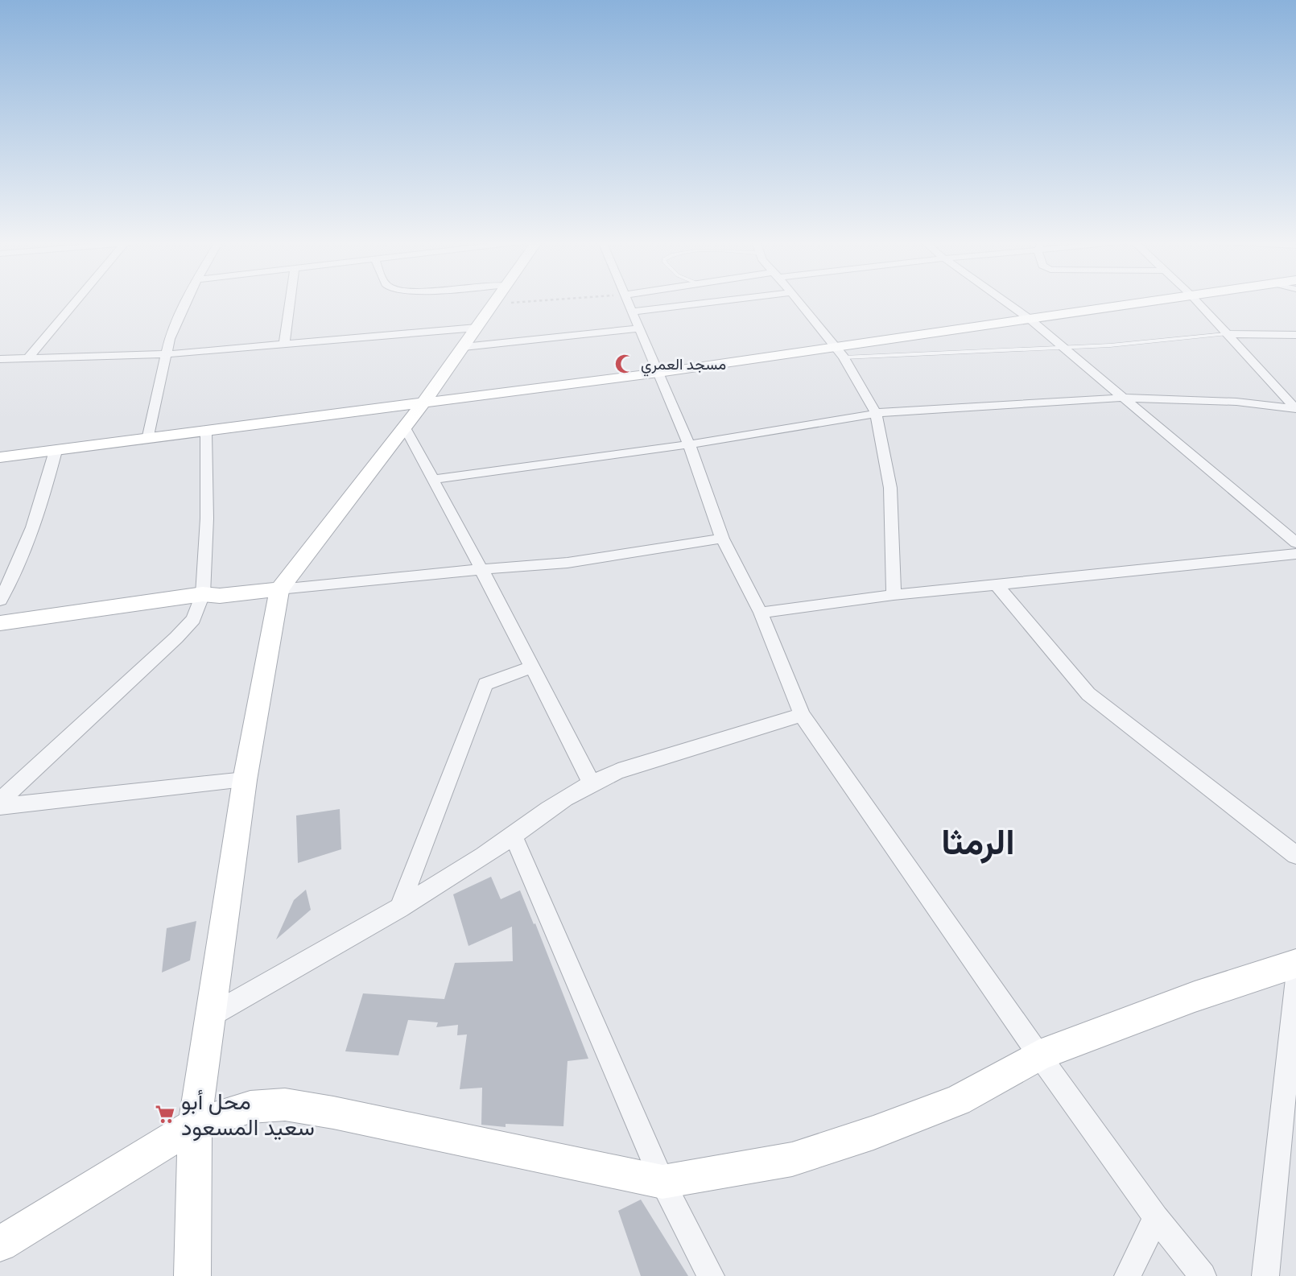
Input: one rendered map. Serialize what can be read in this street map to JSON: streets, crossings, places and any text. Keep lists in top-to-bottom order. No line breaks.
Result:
{"districts":["الرمثا"],"places":{"mosque":["مسجد العمري"],"supermarket":["محل أبو سعيد المسعود"]}}
